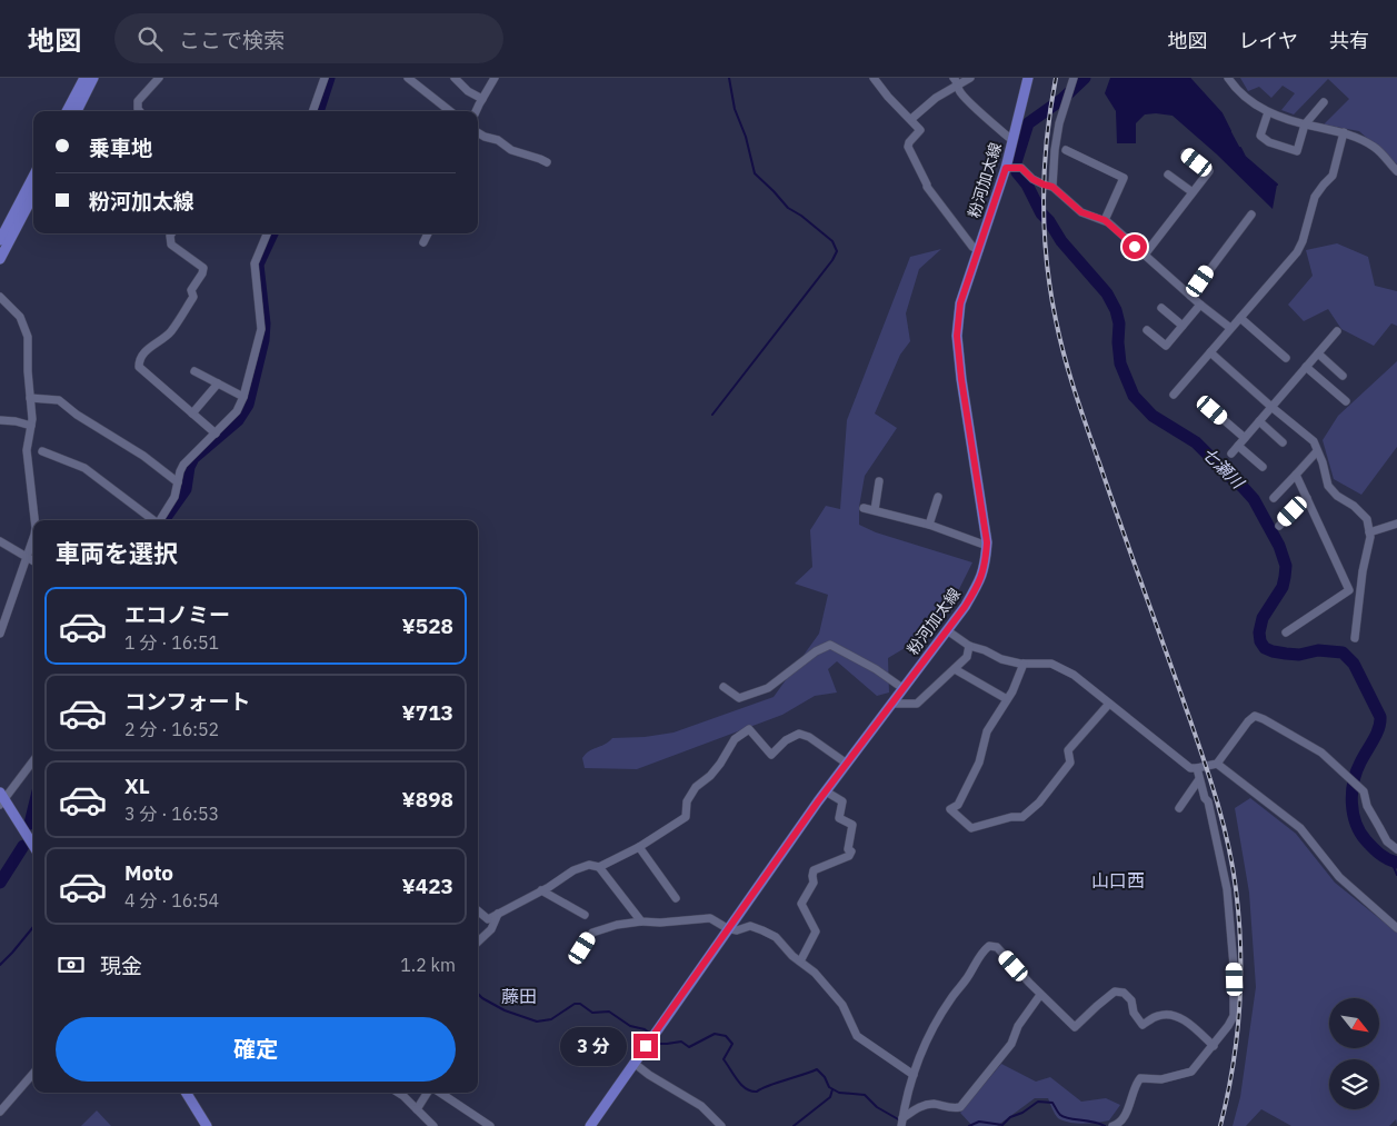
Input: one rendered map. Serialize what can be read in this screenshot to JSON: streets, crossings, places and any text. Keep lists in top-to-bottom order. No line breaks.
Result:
{"streets":{"main road":["粉河加太線"]},"districts":["山口西","藤田"],"water":["七瀬川"],"north":"bottom right","page":{"header":"地図","search":"ここで検索","nav":["地図","レイヤ","共有"],"banner":["乗車地","粉河加太線"],"heading":"車両を選択","list":[{"name":"エコノミー","note":"1 分 · 16:51","value":"¥528"},{"name":"コンフォート","note":"2 分 · 16:52","value":"¥713"},{"name":"XL","note":"3 分 · 16:53","value":"¥898"},{"name":"Moto","note":"4 分 · 16:54","value":"¥423"}],"pay":["現金","1.2 km"],"buttons":"確定","bubble":"3 分"}}
